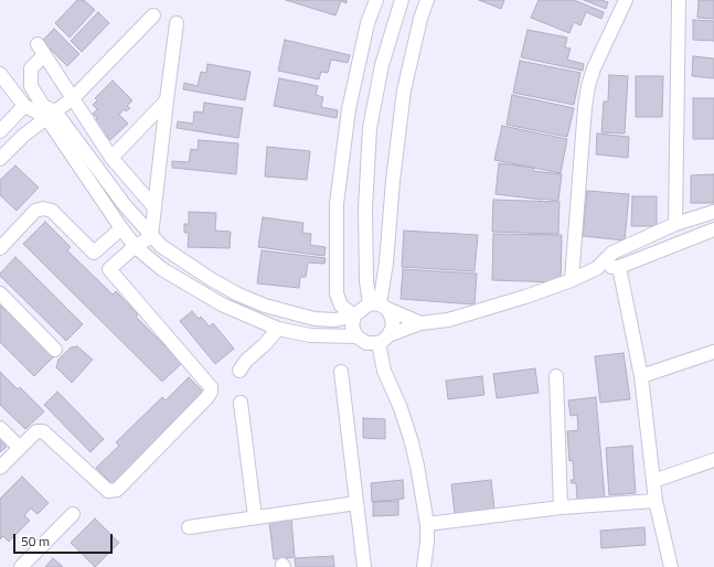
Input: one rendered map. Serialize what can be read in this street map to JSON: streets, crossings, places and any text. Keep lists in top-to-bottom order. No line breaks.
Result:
{"scale_bar":"50 m"}
